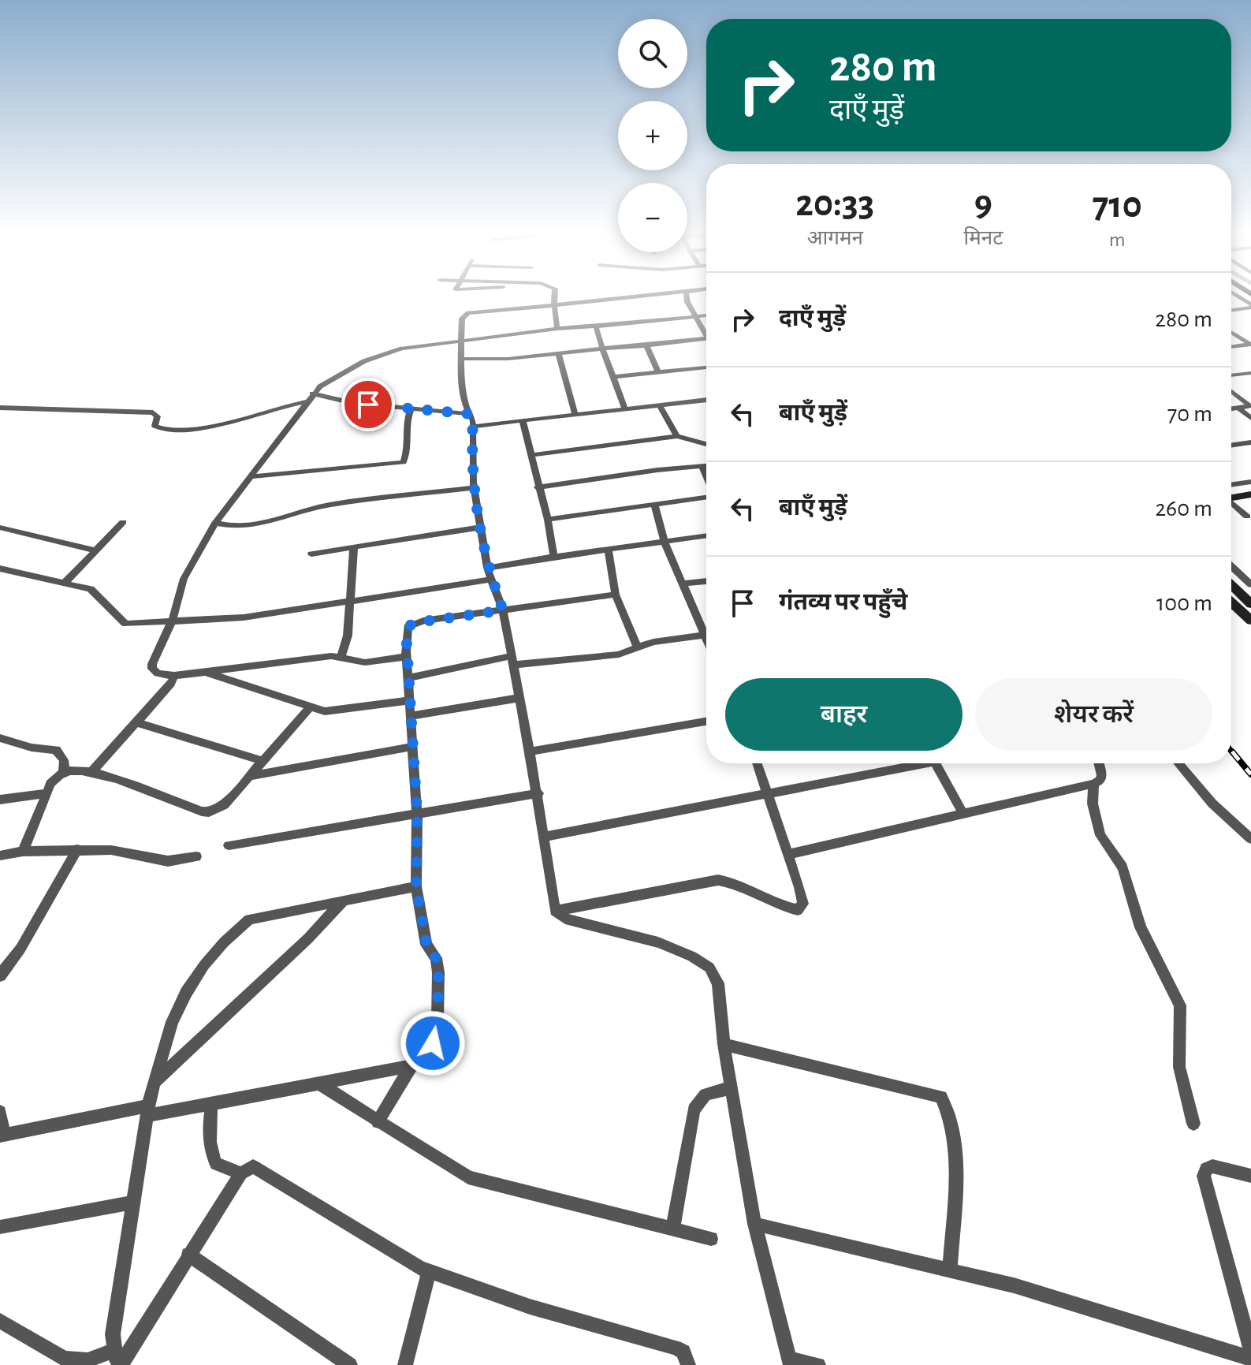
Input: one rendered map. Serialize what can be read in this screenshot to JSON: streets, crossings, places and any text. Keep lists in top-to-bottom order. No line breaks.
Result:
{"page":{"map_buttons":["+","−"],"turn":["280 m","दाएँ मुड़ें"],"eta":["20:33","आगमन","9","मिनट","710","m"],"list":[{"name":"दाएँ मुड़ें","value":"280 m"},{"name":"बाएँ मुड़ें","value":"70 m"},{"name":"बाएँ मुड़ें","value":"260 m"},{"name":"गंतव्य पर पहुँचे","value":"100 m"}],"buttons":["बाहर","शेयर करें"]}}
